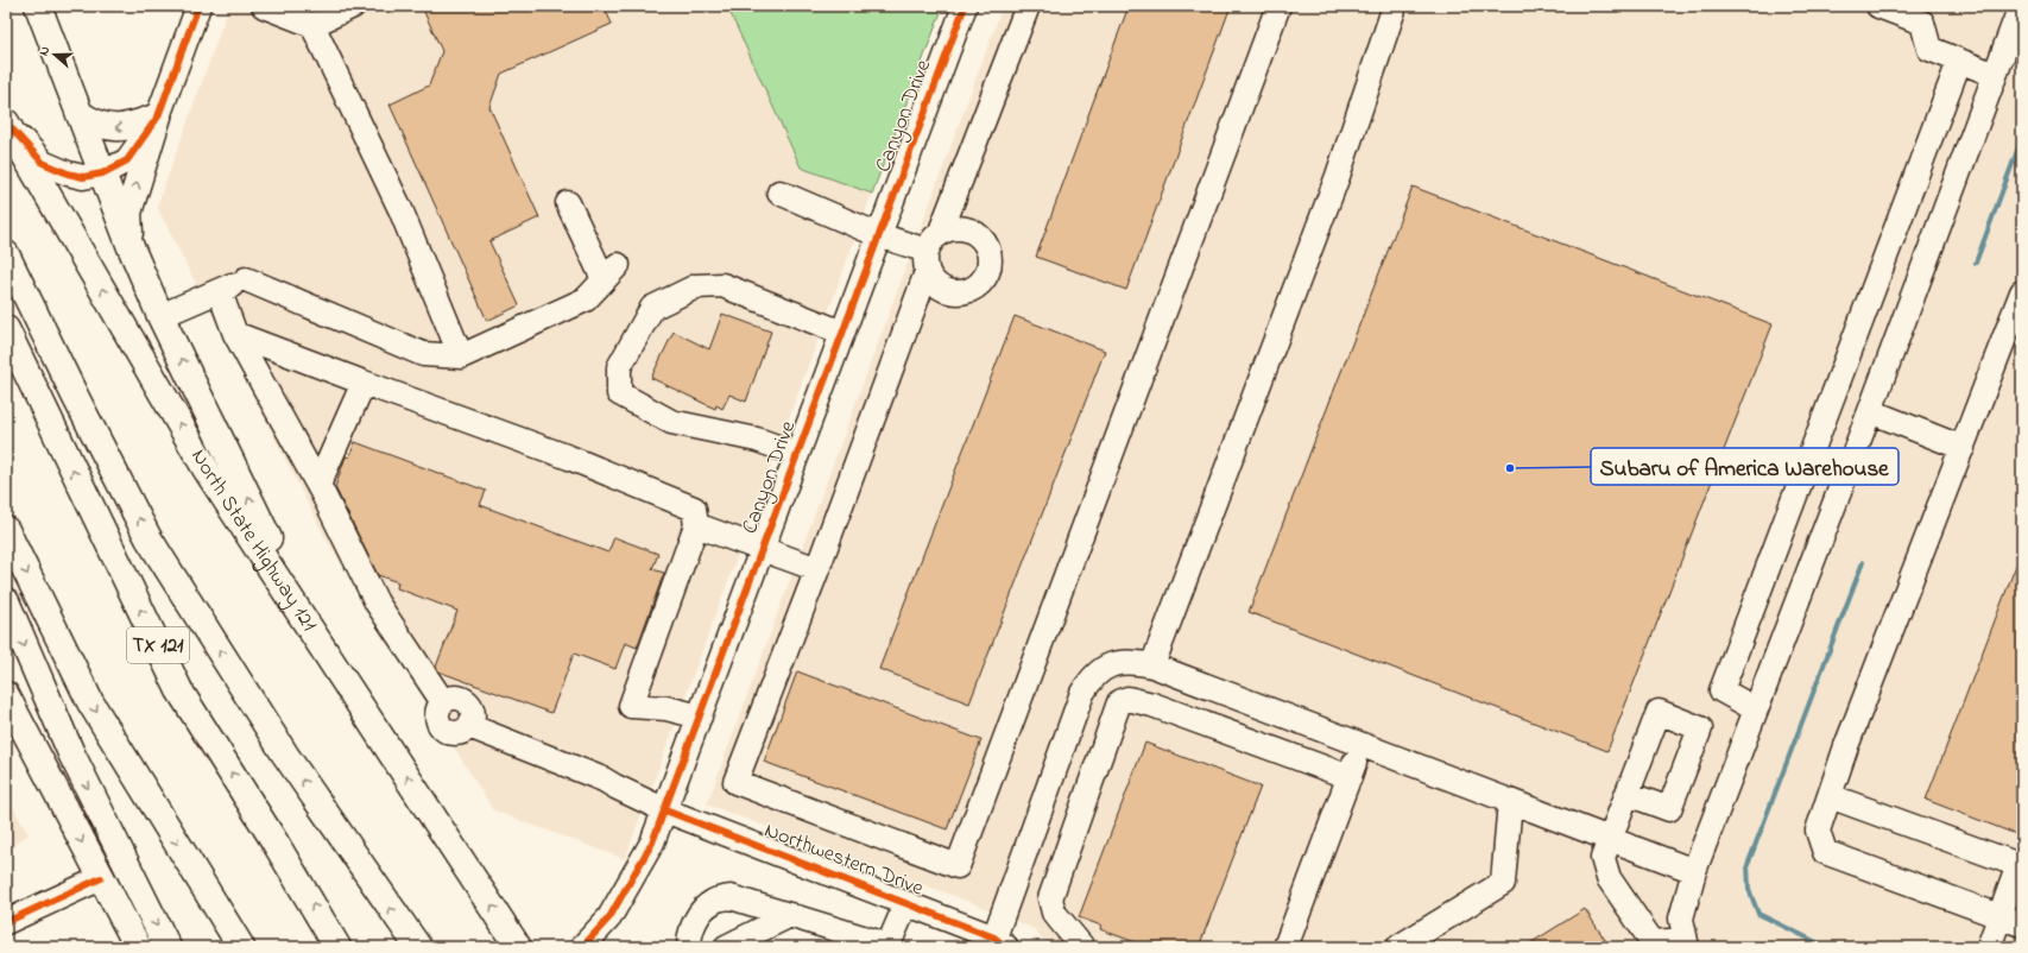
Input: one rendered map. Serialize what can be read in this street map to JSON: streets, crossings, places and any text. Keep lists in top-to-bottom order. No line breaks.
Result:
{"streets":{"main road":["North State Highway 121","TX 121"],"street":["Canyon Drive","Northwestern Drive"]},"crossings":[["Canyon Drive","Northwestern Drive"]],"places":["Subaru of America Warehouse"],"north":"left"}
